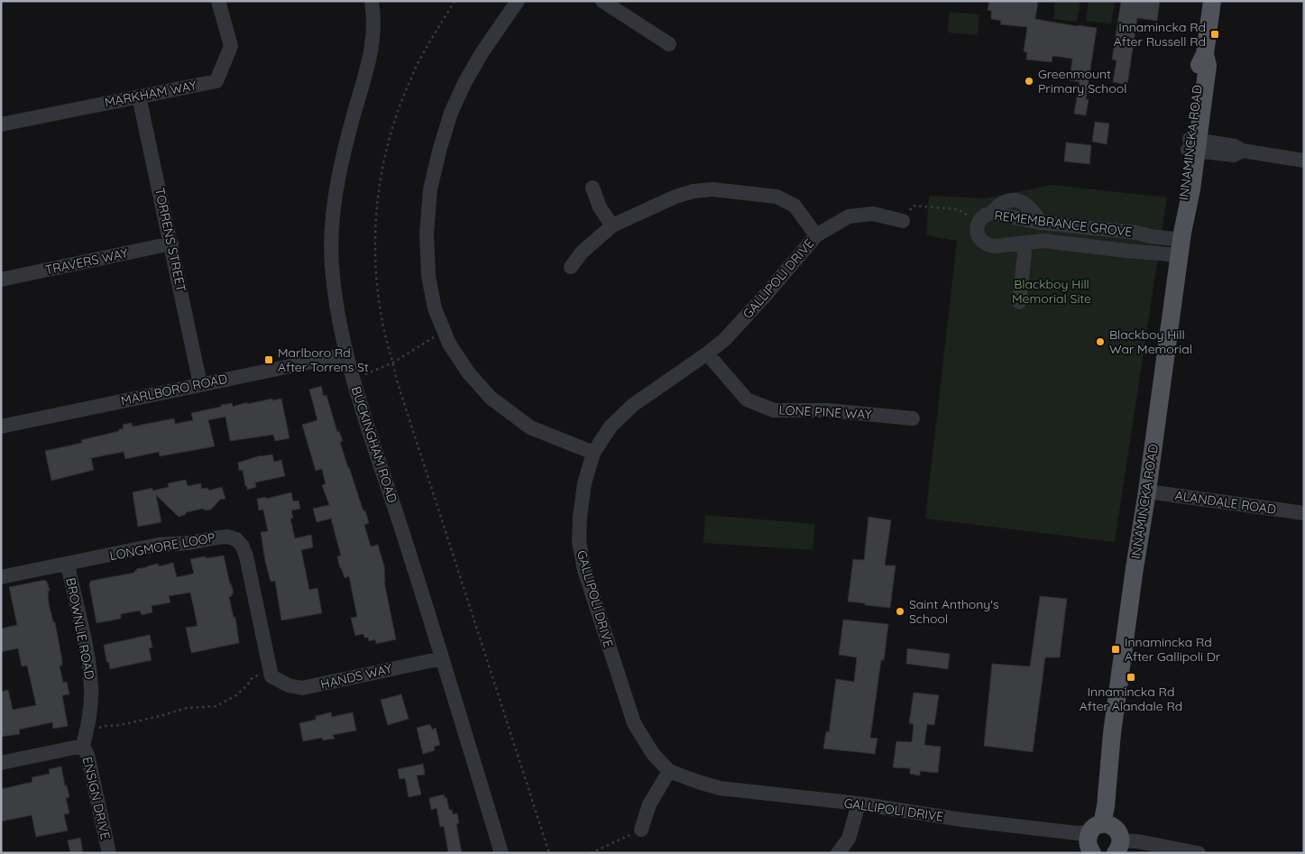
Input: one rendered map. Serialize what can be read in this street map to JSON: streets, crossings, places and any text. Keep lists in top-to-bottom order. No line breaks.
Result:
{"streets":{"main road":["INNAMINCKA ROAD"],"street":["MARKHAM WAY","REMEMBRANCE GROVE","TORRENS STREET","TRAVERS WAY","GALLIPOLI DRIVE","MARLBORO ROAD","LONE PINE WAY","BUCKINGHAM ROAD","ALANDALE ROAD","LONGMORE LOOP","BROWNLIE ROAD","HANDS WAY","ENSIGN DRIVE"]},"crossings":[["MARKHAM WAY","TORRENS STREET"],["INNAMINCKA ROAD","REMEMBRANCE GROVE"],["INNAMINCKA ROAD","GALLIPOLI DRIVE"],["INNAMINCKA ROAD","ALANDALE ROAD"],["TORRENS STREET","TRAVERS WAY"],["TORRENS STREET","MARLBORO ROAD"],["GALLIPOLI DRIVE","LONE PINE WAY"],["MARLBORO ROAD","BUCKINGHAM ROAD"],["BUCKINGHAM ROAD","HANDS WAY"],["LONGMORE LOOP","BROWNLIE ROAD"],["LONGMORE LOOP","HANDS WAY"],["BROWNLIE ROAD","ENSIGN DRIVE"]],"parks":["Blackboy Hill Memorial Site"],"places":{"transit":["Innamincka Rd After Russell Rd","Marlboro Rd After Torrens St","Innamincka Rd After Gallipoli Dr","Innamincka Rd After Alandale Rd"],"other":["Greenmount Primary School","Blackboy Hill War Memorial","Saint Anthony's School"]}}
